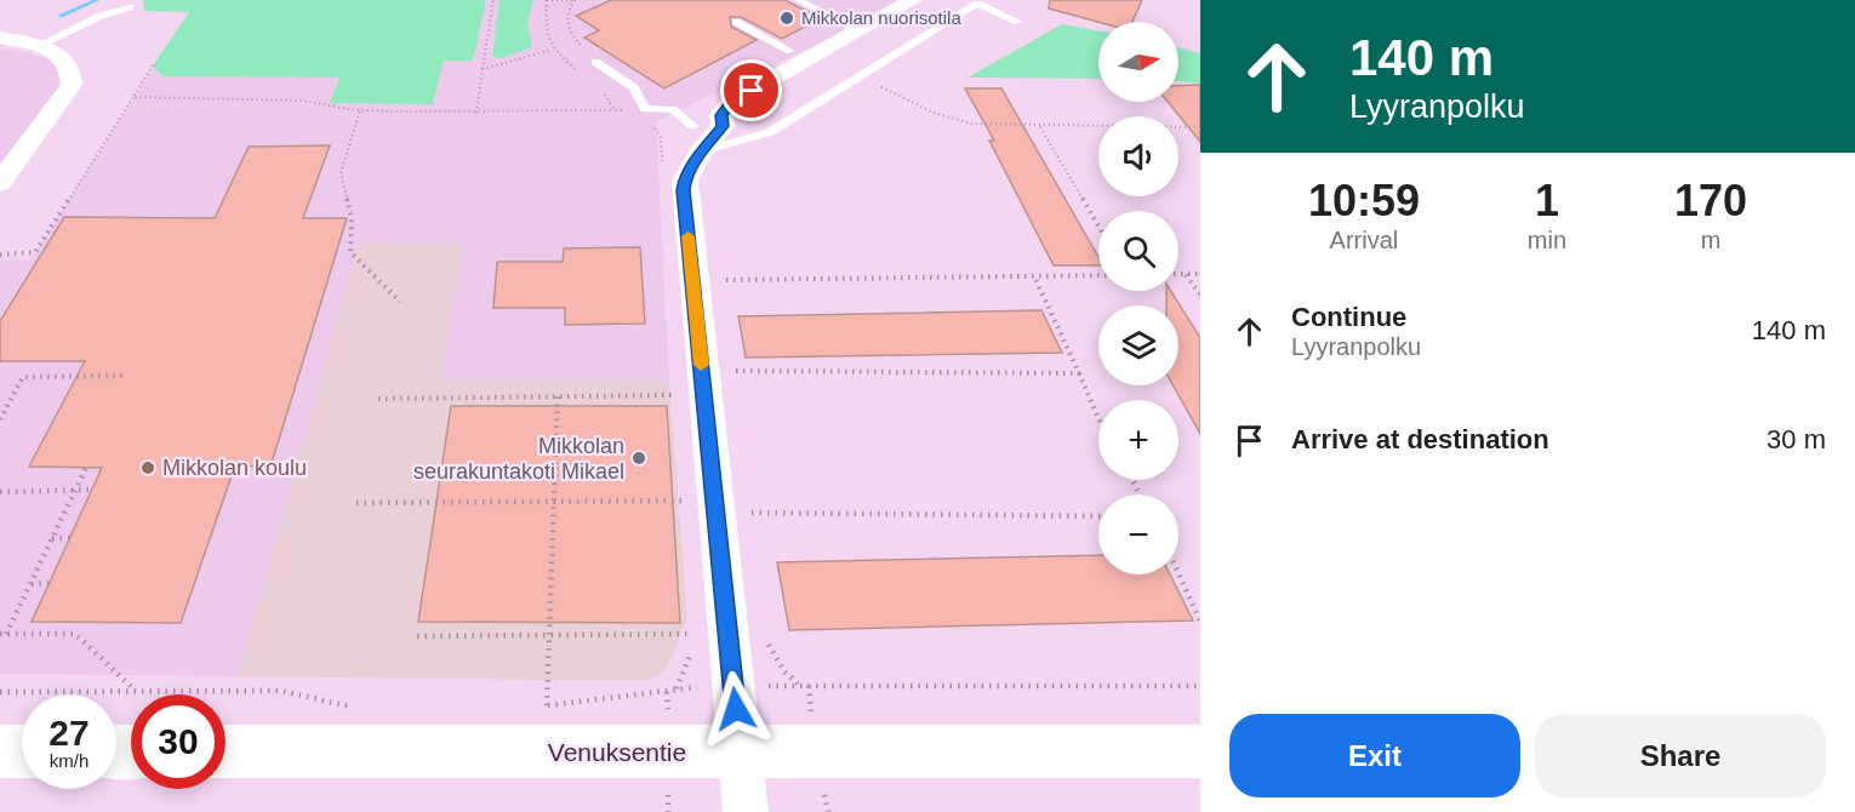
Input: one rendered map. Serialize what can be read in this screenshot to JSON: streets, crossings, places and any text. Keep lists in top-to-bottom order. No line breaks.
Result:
{"streets":{"street":["Venuksentie"]},"places":["Mikkolan nuorisotila","Mikkolan seurakuntakoti Mikael","Mikkolan koulu"],"north":"right","page":{"turn":["140 m","Lyyranpolku"],"map_buttons":["+","−"],"eta":["10:59","Arrival","1","min","170","m"],"list":[{"name":"Continue","note":"Lyyranpolku","value":"140 m"},{"name":"Arrive at destination","value":"30 m"}],"speed":"27 km/h","limit":"30","buttons":["Exit","Share"]}}
